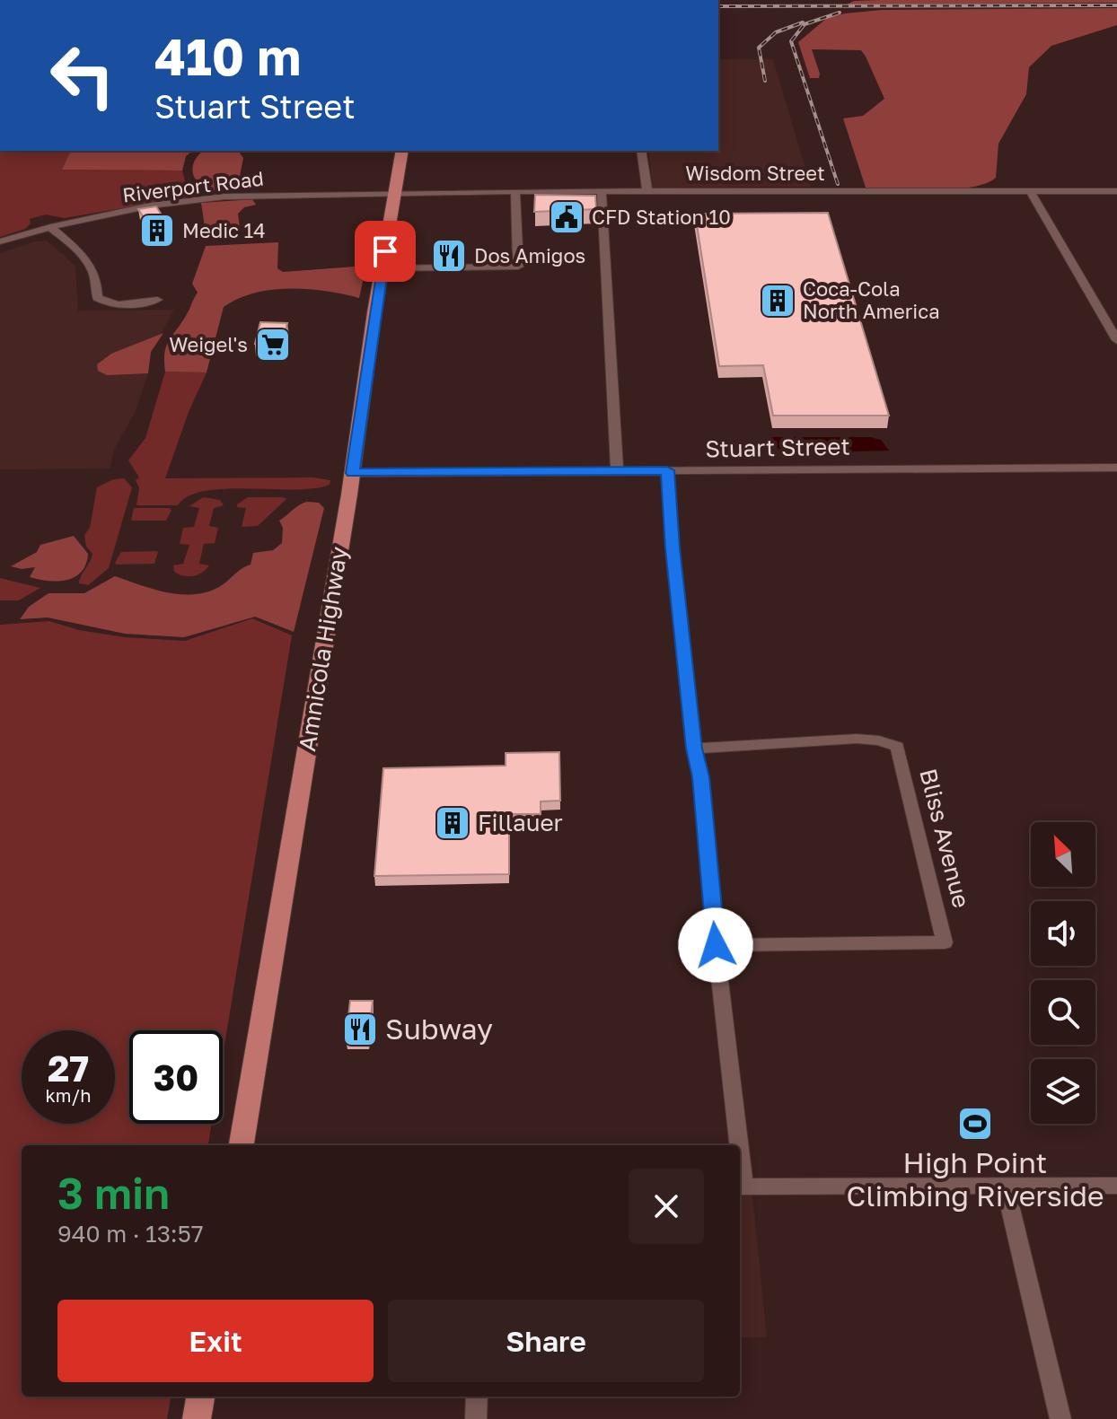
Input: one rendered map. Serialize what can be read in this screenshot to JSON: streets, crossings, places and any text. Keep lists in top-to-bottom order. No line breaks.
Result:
{"streets":{"main road":["Amnicola Highway"],"street":["Wisdom Street","Riverport Road","Stuart Street","Bliss Avenue"]},"crossings":[["Wisdom Street","Riverport Road"],["Wisdom Street","Amnicola Highway"],["Riverport Road","Amnicola Highway"],["Stuart Street","Amnicola Highway"]],"places":{"public building":["CFD Station 10"],"building":["Medic 14","Coca-Cola North America","Fillauer"],"restaurant":["Dos Amigos","Subway"],"supermarket":["Weigel's"],"sports":["High Point Climbing Riverside"]},"north":"top left","page":{"turn":["410 m","Stuart Street"],"speed":"27 km/h","limit":"30","heading":["3 min","940 m · 13:57"],"buttons":["Exit","Share"]}}
